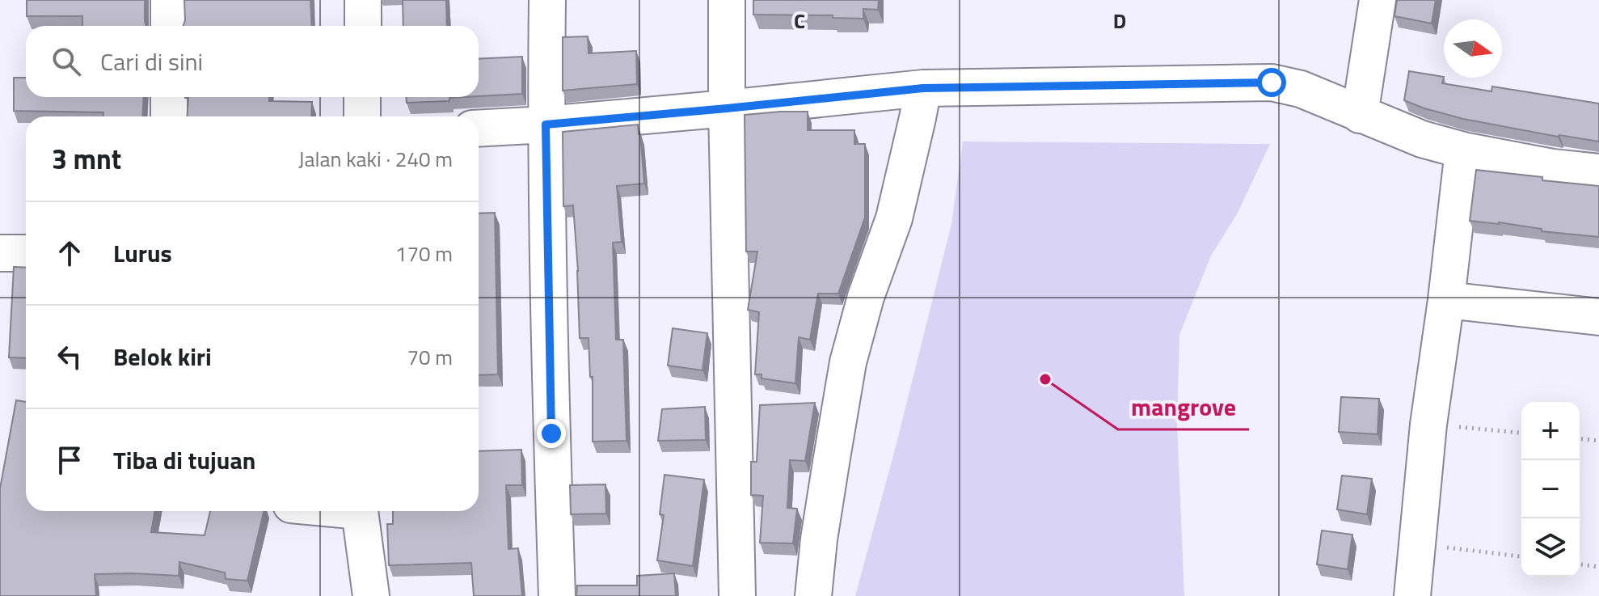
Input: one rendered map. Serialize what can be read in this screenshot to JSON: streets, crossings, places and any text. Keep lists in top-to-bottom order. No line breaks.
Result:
{"places":["mangrove"],"north":"right","page":{"search":"Cari di sini","heading":["3 mnt","Jalan kaki · 240 m"],"list":[["Lurus","170 m"],["Belok kiri","70 m"],"Tiba di tujuan"],"map_buttons":["+","−"]},"grid":{"columns":["C","D"]}}
